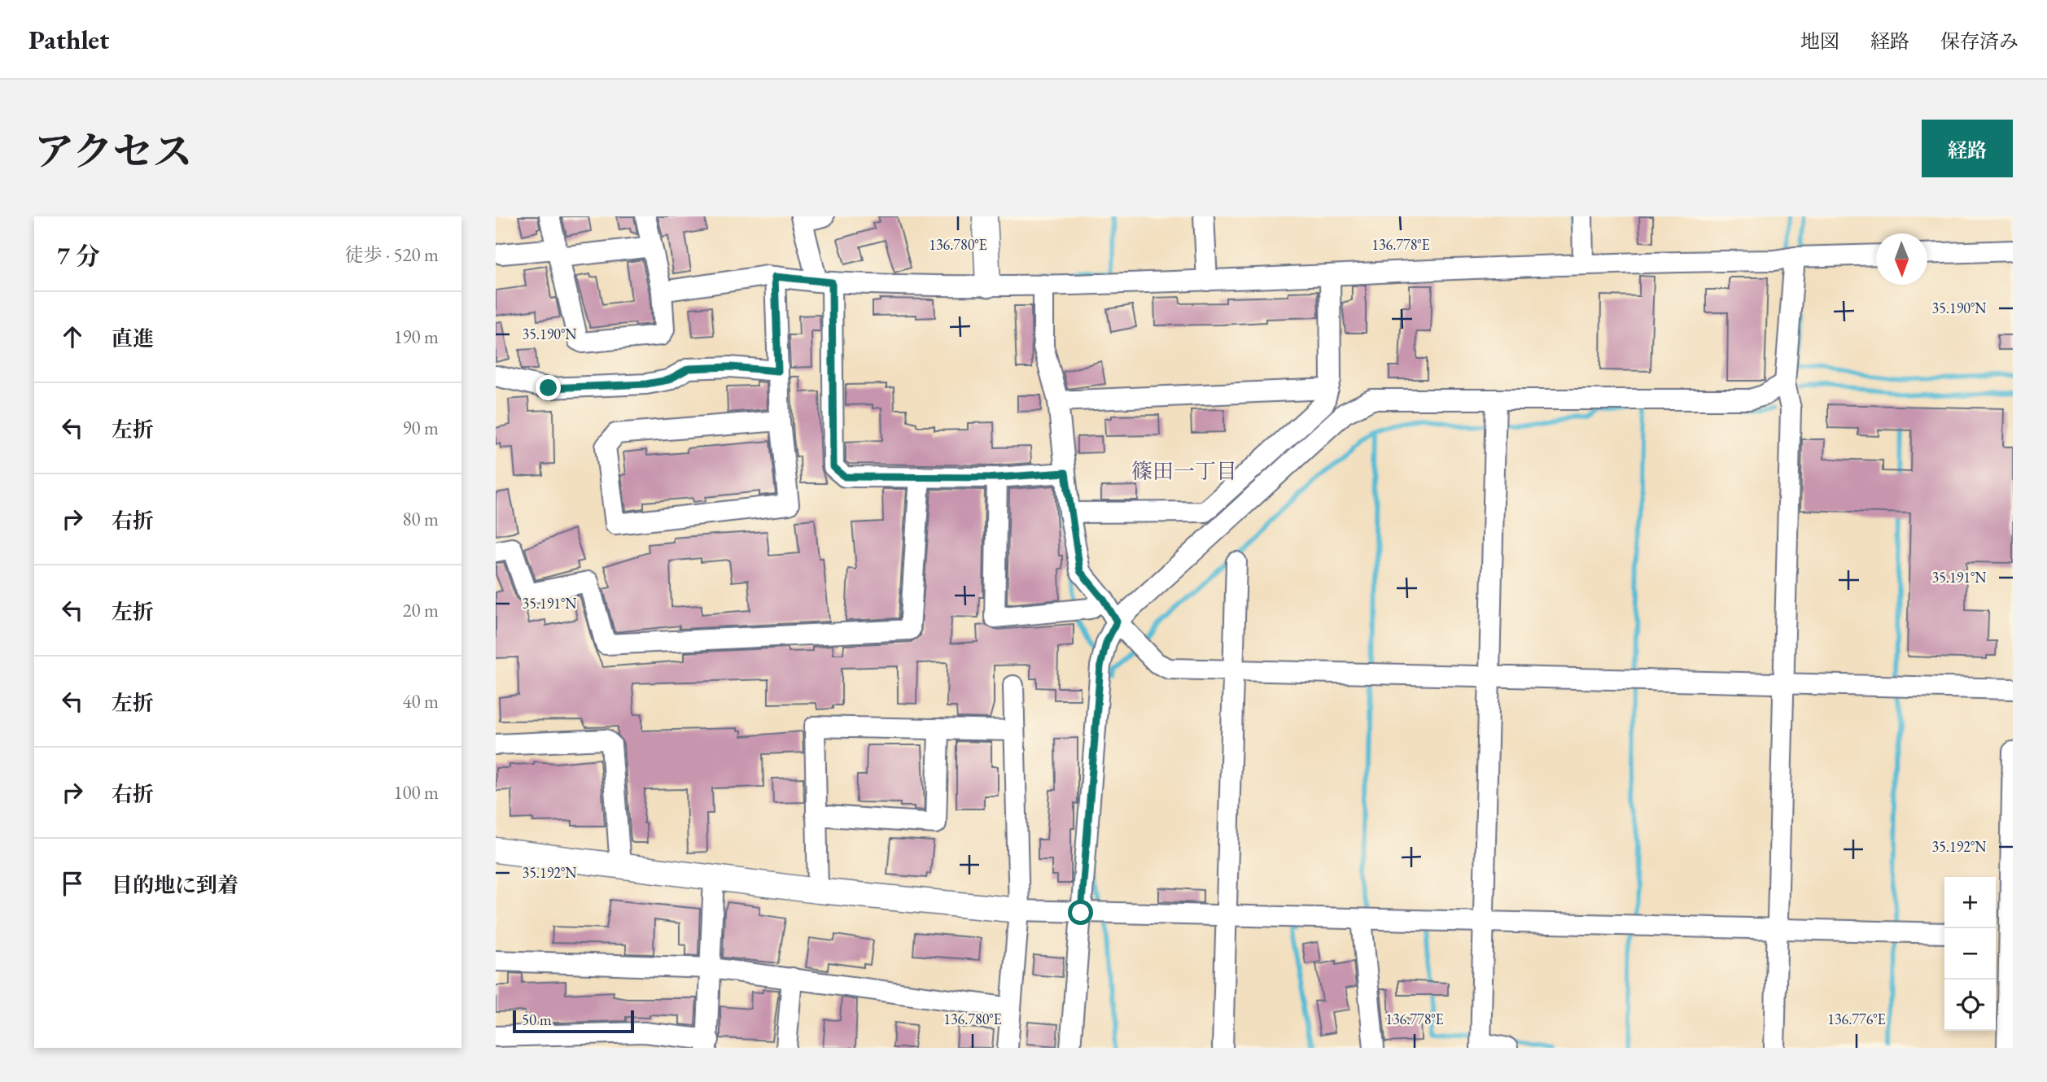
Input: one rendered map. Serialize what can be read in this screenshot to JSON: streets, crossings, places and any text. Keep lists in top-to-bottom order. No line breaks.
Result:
{"districts":["篠田一丁目"],"scale_bar":"50 m","north":"bottom","page":{"header":"Pathlet","nav":["地図","経路","保存済み"],"title":"アクセス","buttons":"経路","heading":["7 分","徒歩 · 520 m"],"list":[["直進","190 m"],["左折","90 m"],["右折","80 m"],["左折","20 m"],["左折","40 m"],["右折","100 m"],"目的地に到着"],"map_buttons":["+","−"],"scale":"50 m"},"coordinates":["136.780°E","136.778°E","35.190°N","35.191°N","35.192°N","136.776°E"]}
